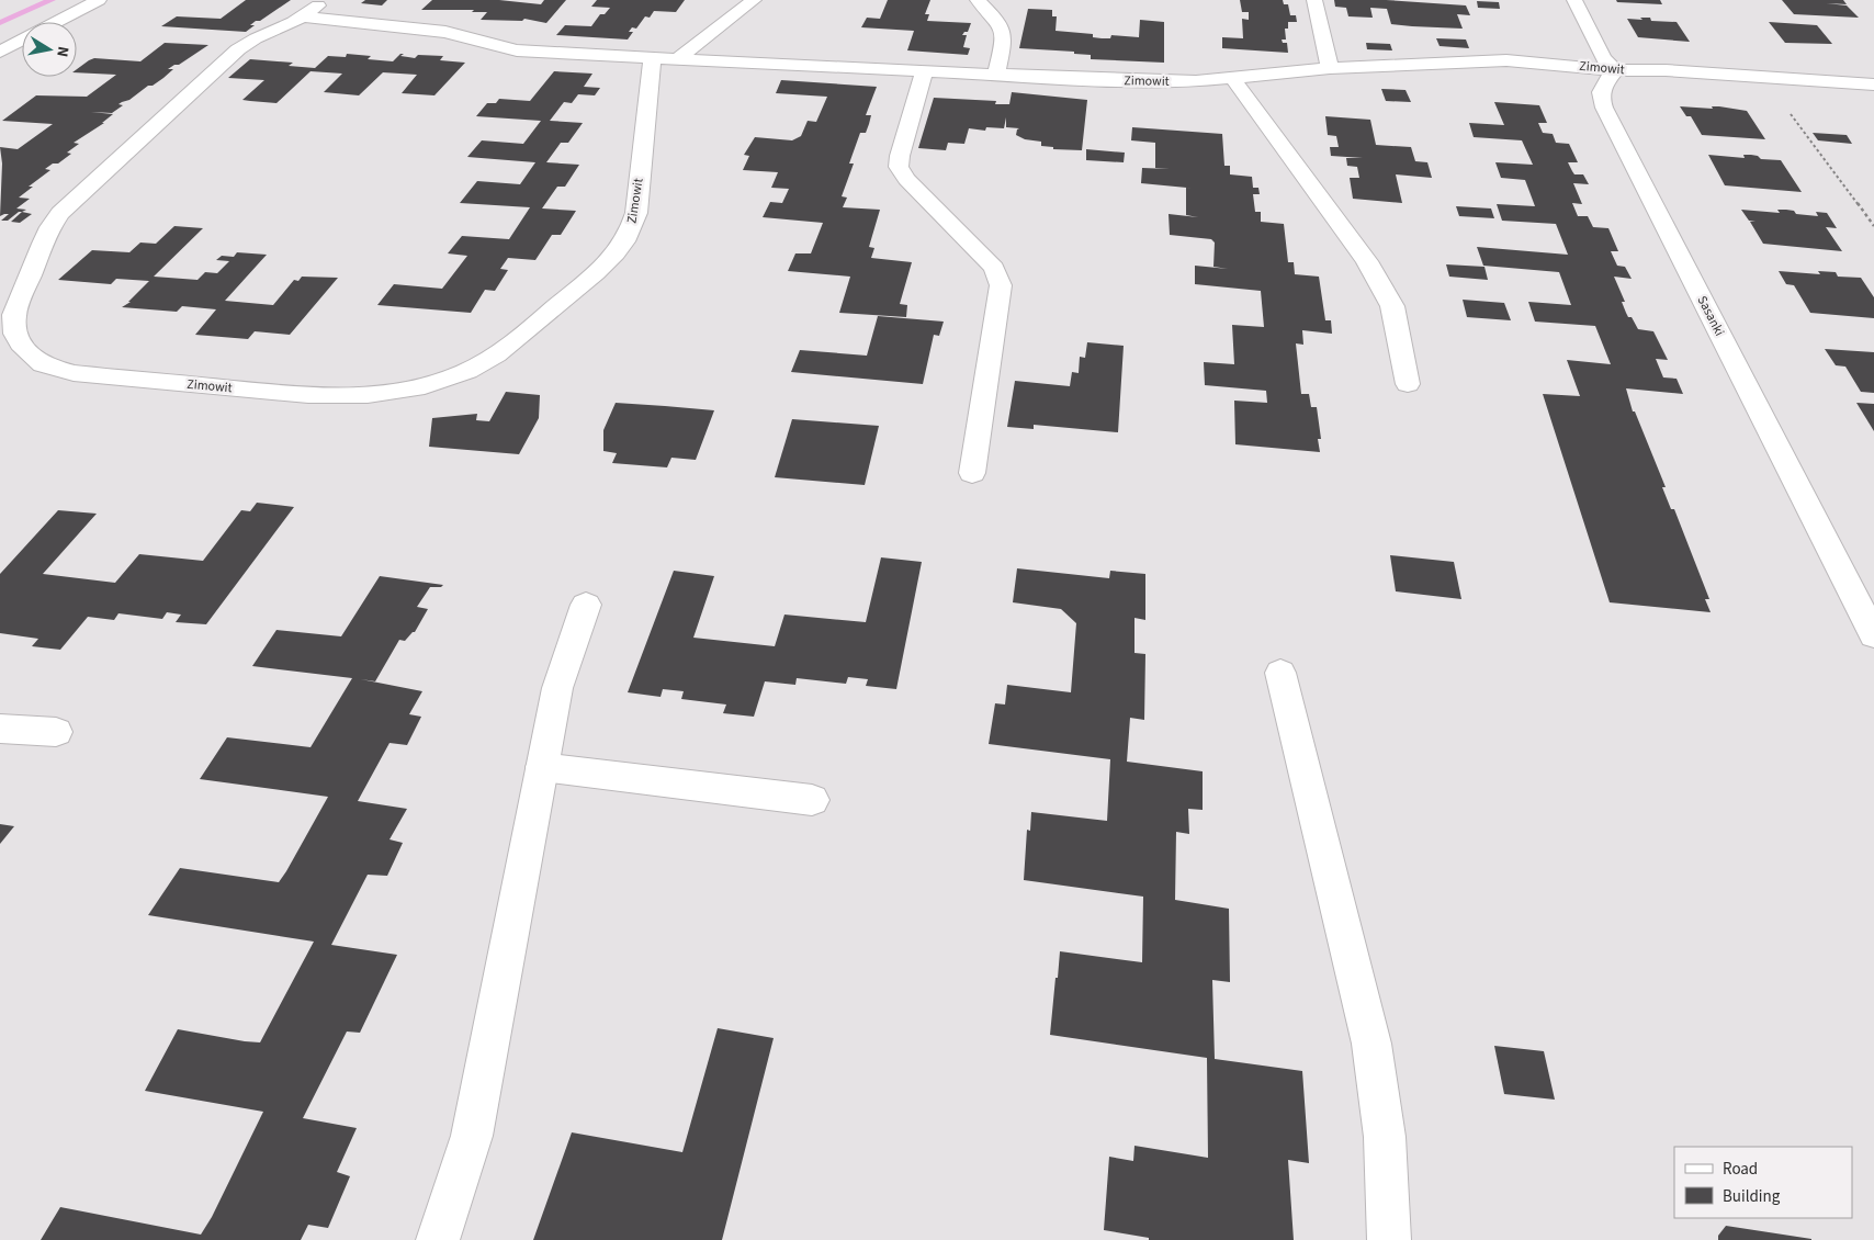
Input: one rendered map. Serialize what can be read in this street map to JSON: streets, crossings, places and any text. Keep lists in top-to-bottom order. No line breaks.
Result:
{"streets":{"street":["Zimowit","Sasanki"]},"crossings":[["Zimowit","Sasanki"]],"legend":["Road","Building"],"north":"right"}
